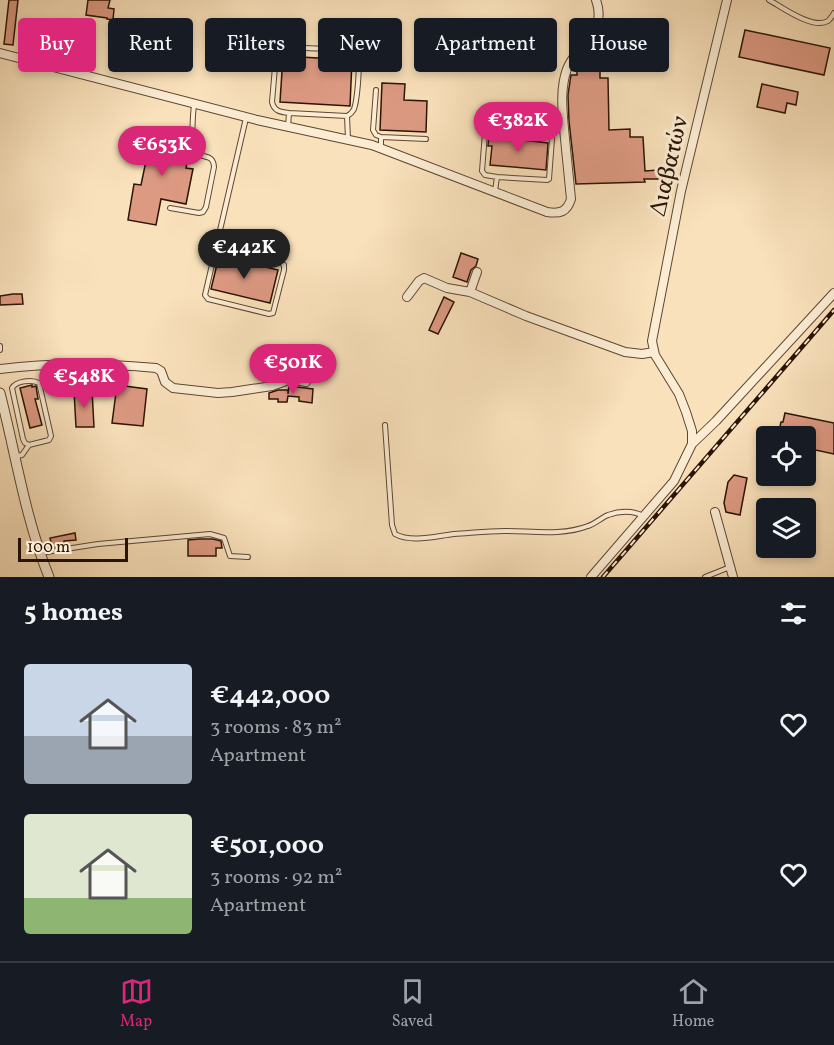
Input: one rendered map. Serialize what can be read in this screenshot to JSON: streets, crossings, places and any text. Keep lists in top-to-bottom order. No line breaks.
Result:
{"streets":{"street":["Διαβατών"]},"scale_bar":"100 m","page":{"chip":["Buy","Rent","Filters","New","Apartment","House"],"price":["€382K","€653K","€442K","€501K","€548K"],"scale":"100 m","heading":"5 homes","list":[{"name":"€442,000","note":"3 rooms · 83 m² · Apartment"},{"name":"€501,000","note":"3 rooms · 92 m² · Apartment"}],"tabs":["Map","Saved","Home"]}}
